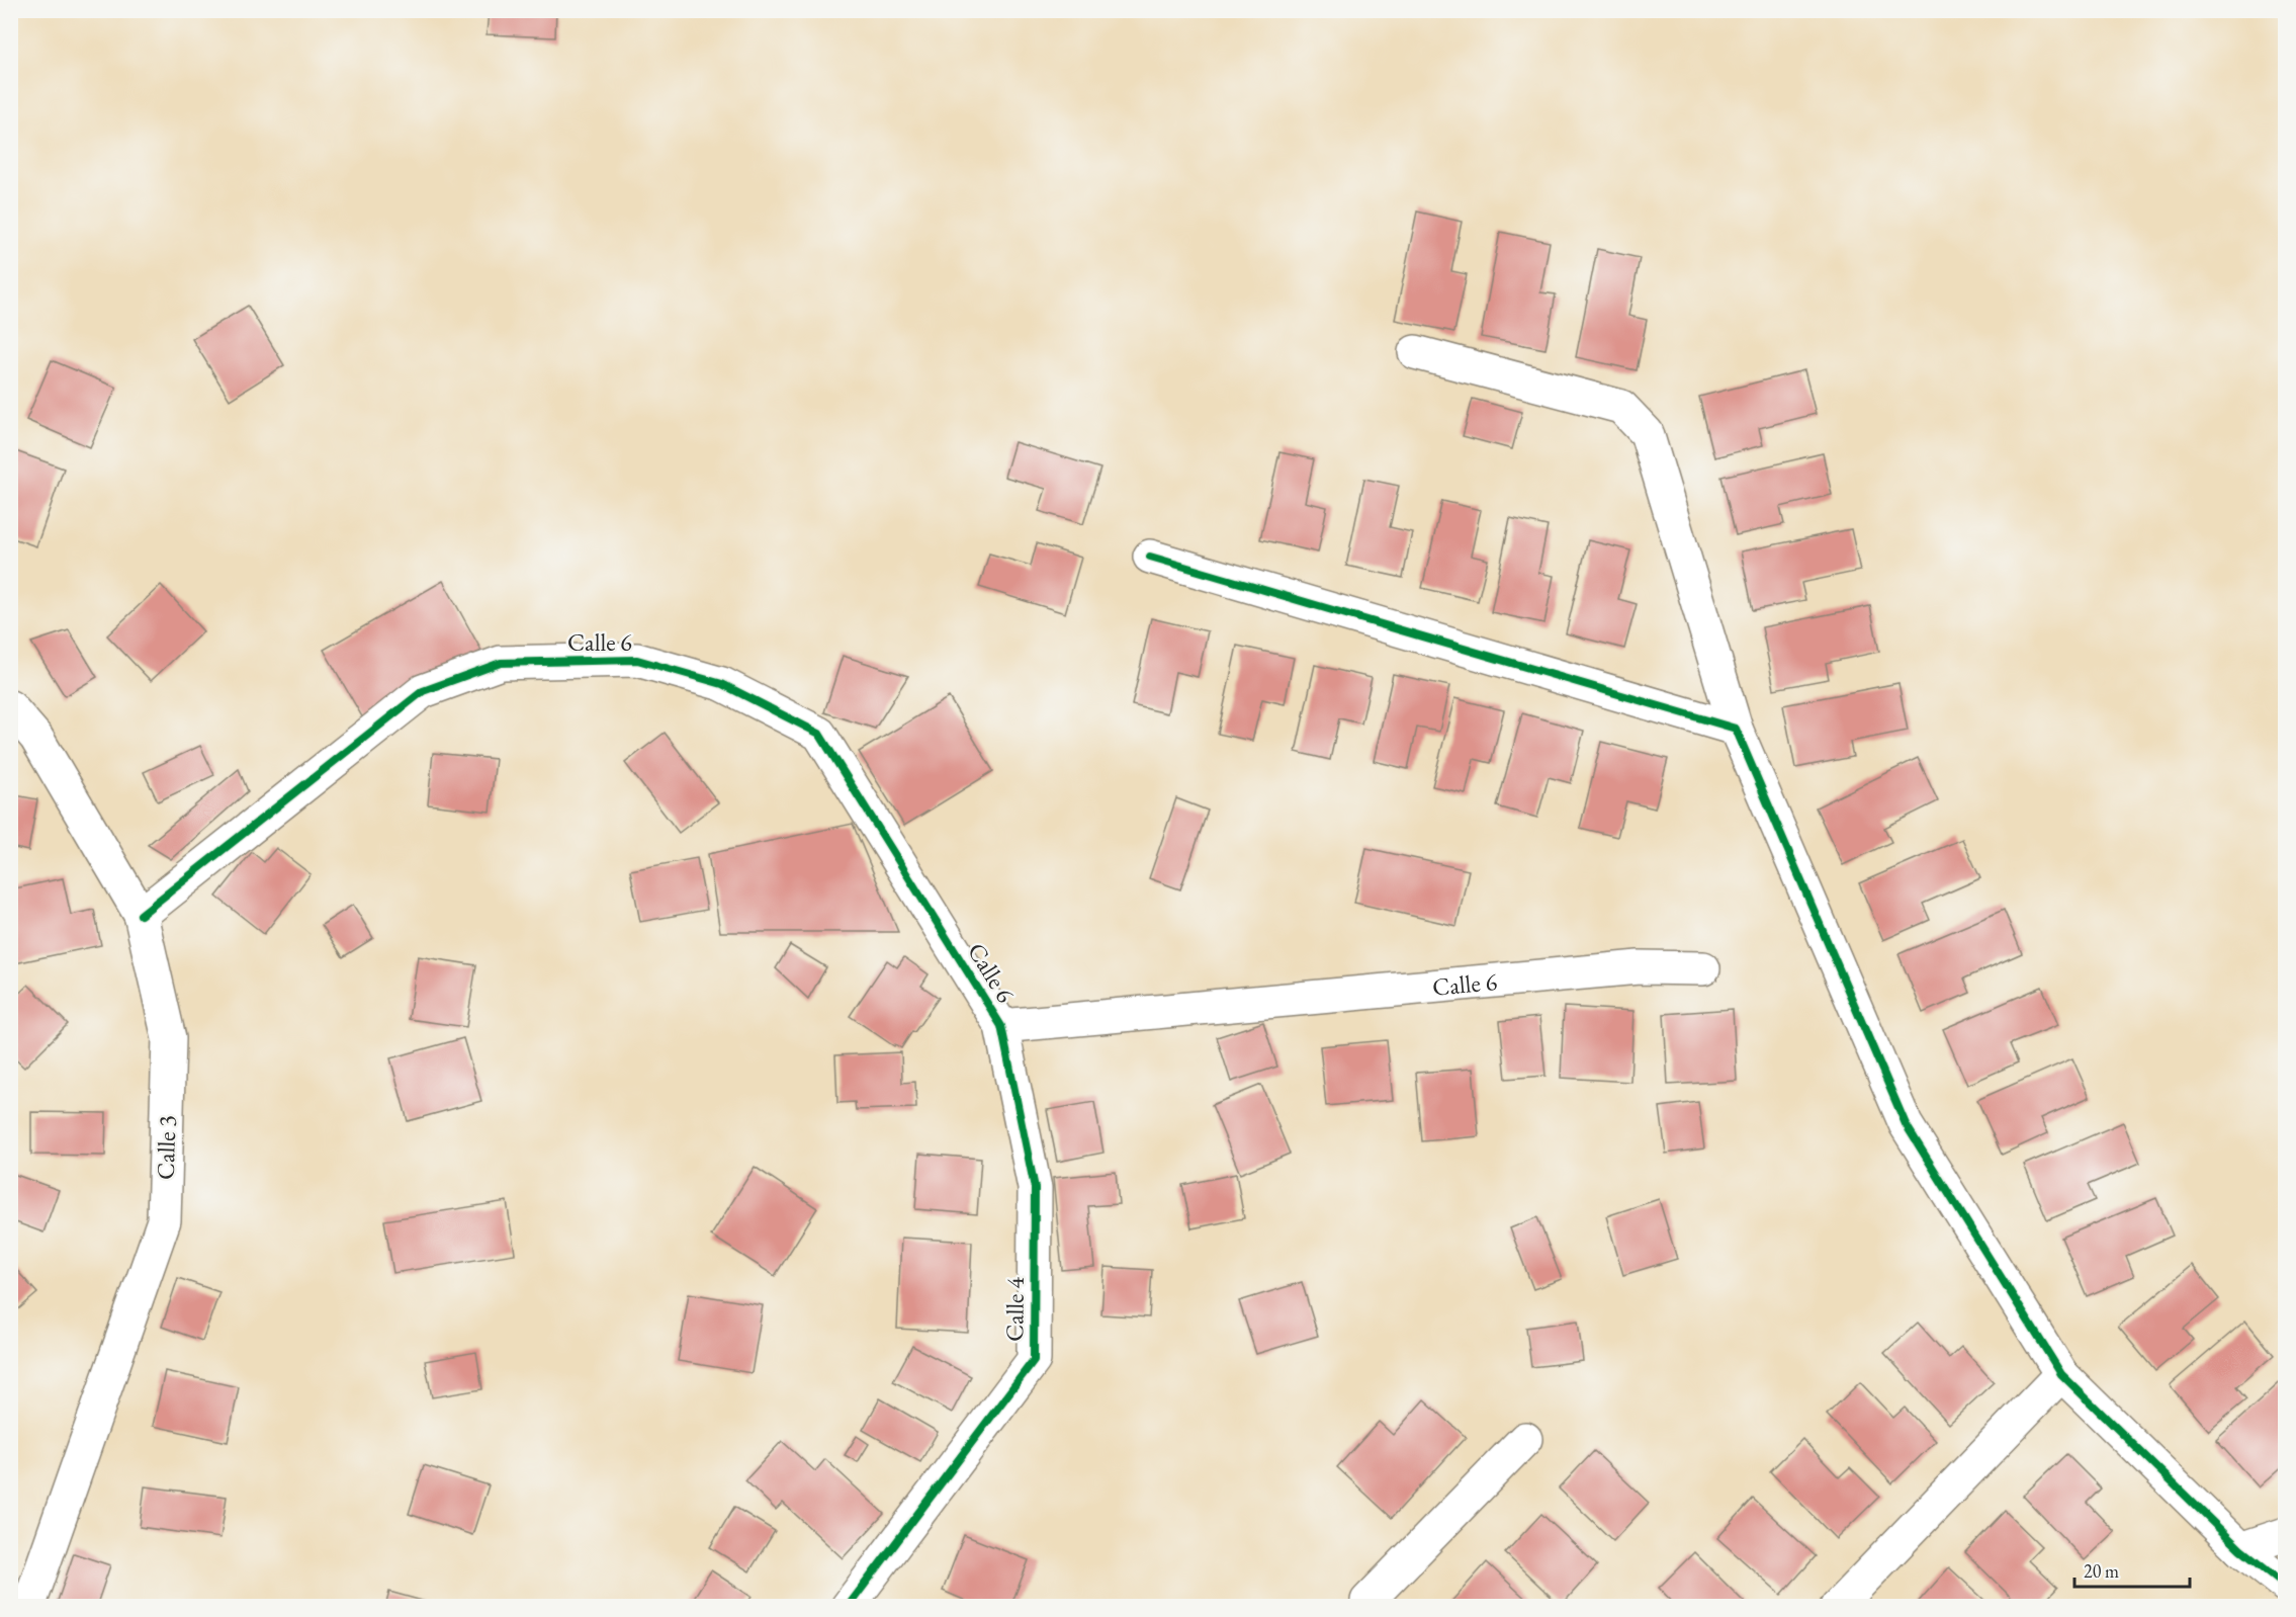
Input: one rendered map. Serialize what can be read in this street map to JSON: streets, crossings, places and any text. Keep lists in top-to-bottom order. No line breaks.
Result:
{"streets":{"street":["Calle 6","Calle 3","Calle 4"]},"crossings":[["Calle 6","Calle 3"],["Calle 6","Calle 4"]],"scale_bar":"20 m"}
